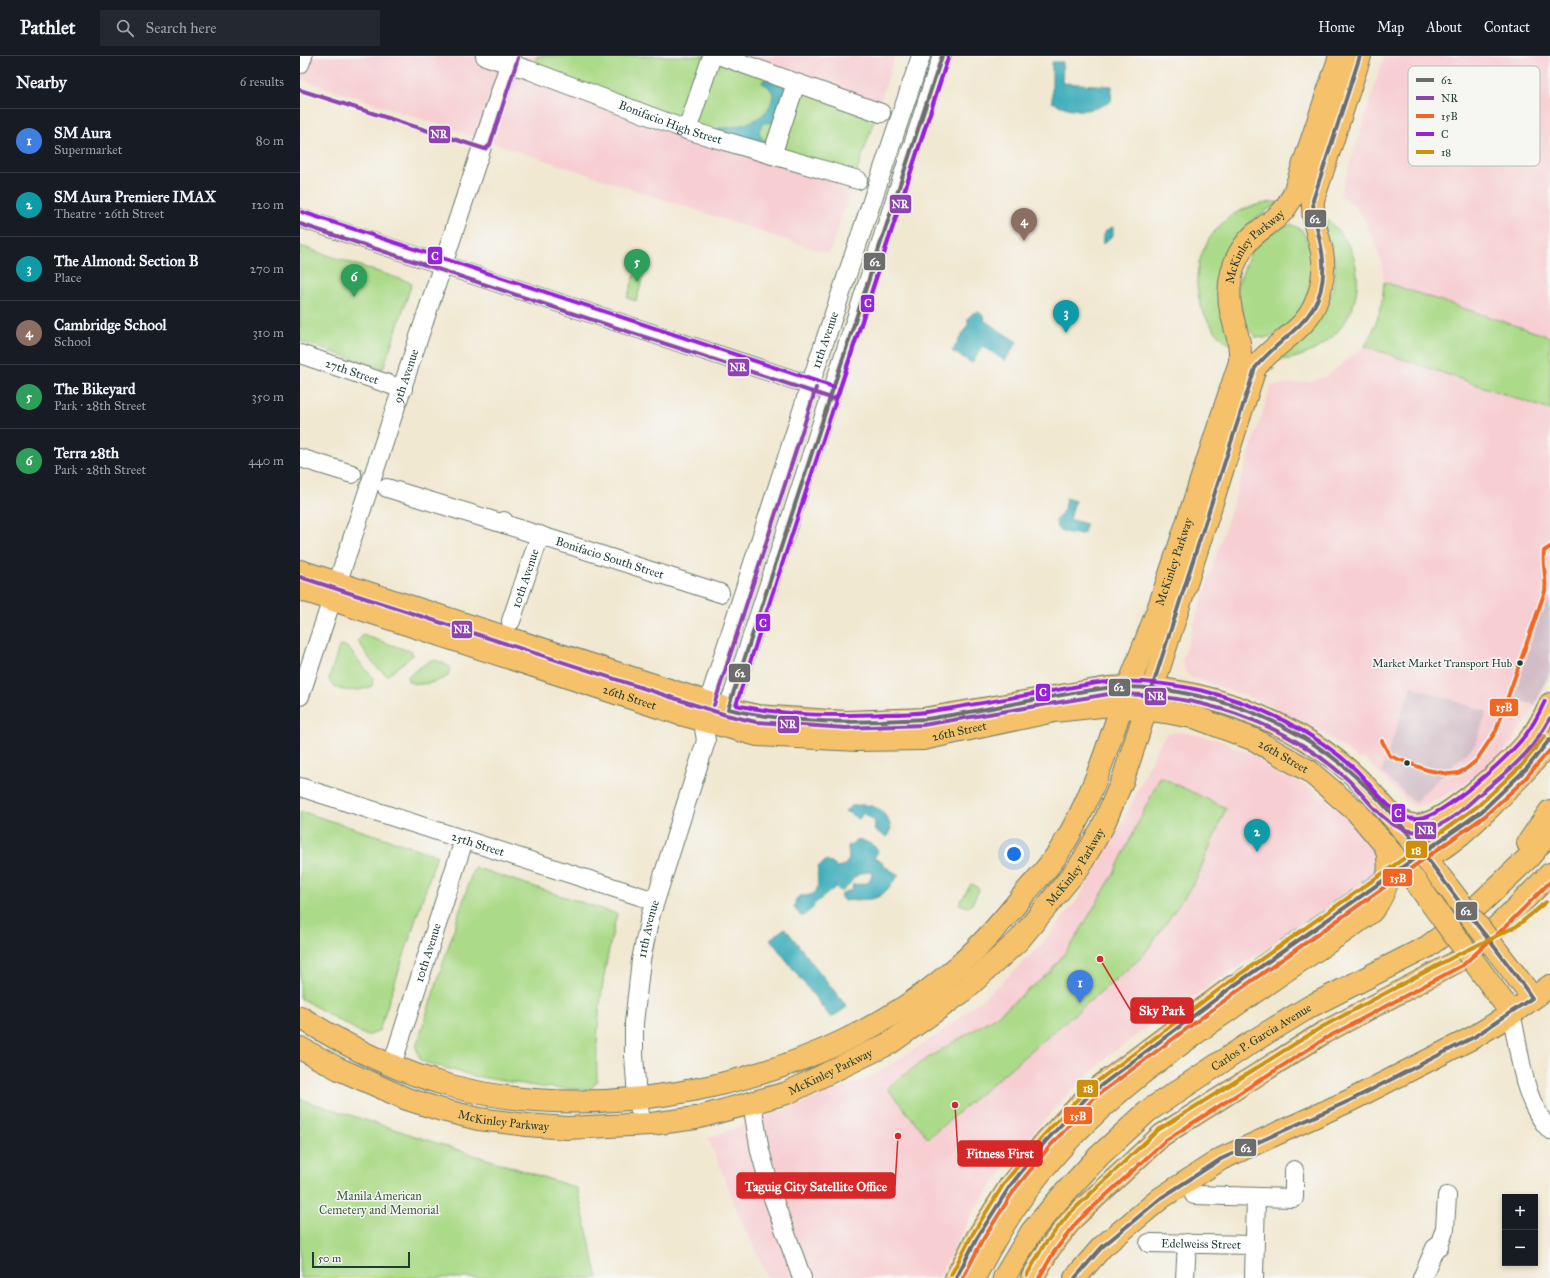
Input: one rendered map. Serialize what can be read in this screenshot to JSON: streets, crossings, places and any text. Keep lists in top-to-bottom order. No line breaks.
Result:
{"streets":{"main road":["McKinley Parkway","26th Street","Carlos P. Garcia Avenue"],"street":["Bonifacio High Street","11th Avenue","27th Street","9th Avenue","Bonifacio South Street","10th Avenue","25th Street","Edelweiss Street"]},"crossings":[["Bonifacio High Street","9th Avenue"],["McKinley Parkway","11th Avenue"],["McKinley Parkway","10th Avenue"],["McKinley Parkway","26th Street"],["11th Avenue","26th Street"],["11th Avenue","25th Street"],["27th Street","9th Avenue"],["9th Avenue","26th Street"],["Bonifacio South Street","10th Avenue"],["10th Avenue","25th Street"]],"parks":["Manila American Cemetery and Memorial"],"places":["Market Market Transport Hub","Sky Park","Fitness First","Taguig City Satellite Office"],"lines":["transit line 62","transit line NR","transit line C","transit line 15B","transit line 18"],"legend":["62","NR","15B","C","18"],"scale_bar":"50 m","page":{"header":"Pathlet","search":"Search here","nav":["Home","Map","About","Contact"],"heading":["Nearby","6 results"],"list":[{"mark":"1","name":"SM Aura","note":"Supermarket","value":"80 m"},{"mark":"2","name":"SM Aura Premiere IMAX","note":"Theatre · 26th Street","value":"120 m"},{"mark":"3","name":"The Almond: Section B","note":"Place","value":"270 m"},{"mark":"4","name":"Cambridge School","note":"School","value":"310 m"},{"mark":"5","name":"The Bikeyard","note":"Park · 28th Street","value":"350 m"},{"mark":"6","name":"Terra 28th","note":"Park · 28th Street","value":"440 m"}],"pins":["4","5","6","3","2","1"],"map_buttons":["+","−"],"scale":"50 m"}}
